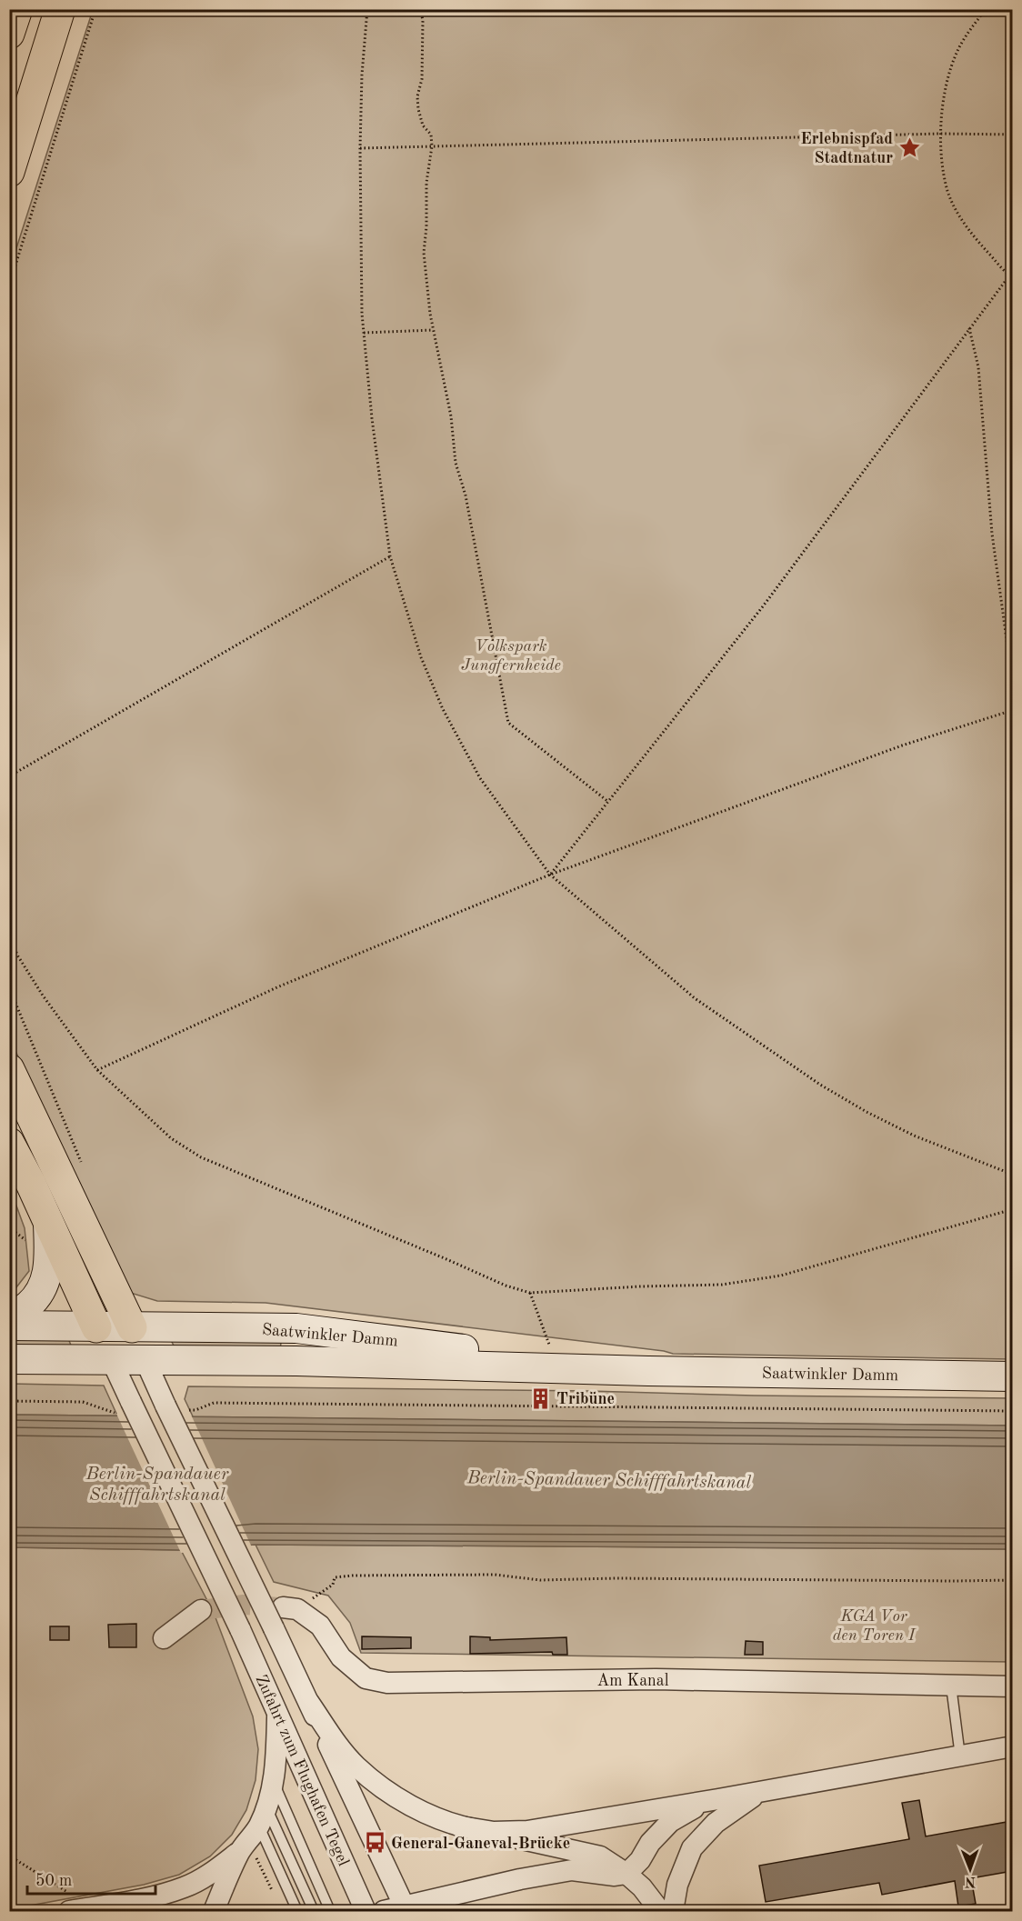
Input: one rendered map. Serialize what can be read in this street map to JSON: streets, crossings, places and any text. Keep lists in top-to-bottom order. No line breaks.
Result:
{"streets":{"main road":["Saatwinkler Damm"],"street":["Am Kanal","Zufahrt zum Flughafen Tegel"]},"crossings":[["Saatwinkler Damm","Zufahrt zum Flughafen Tegel"]],"water":["Berlin-Spandauer Schifffahrtskanal"],"parks":["Volkspark Jungfernheide","KGA Vor den Toren I"],"places":{"place":["Erlebnispfad Stadtnatur"],"building":["Tribüne"],"bus stop":["General-Ganeval-Brücke"]},"scale_bar":"50 m","north":"bottom"}
